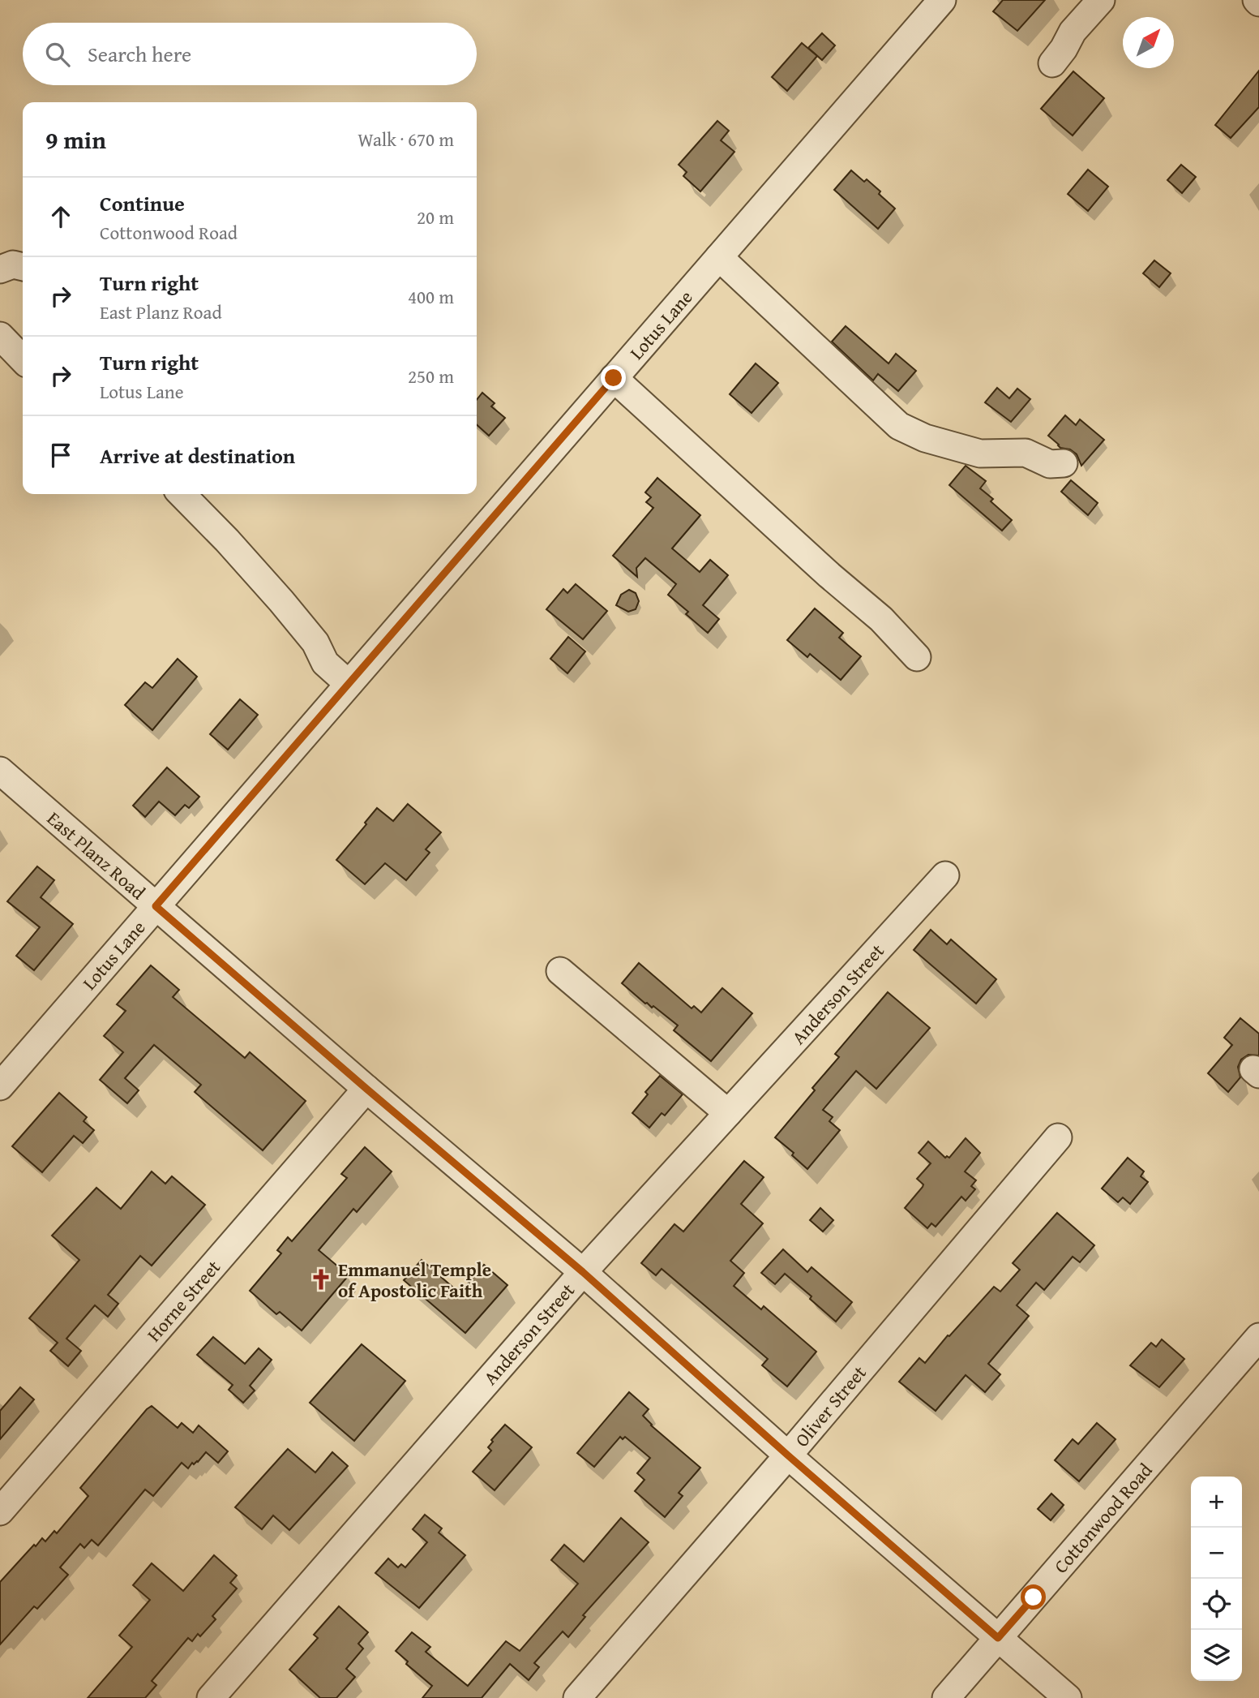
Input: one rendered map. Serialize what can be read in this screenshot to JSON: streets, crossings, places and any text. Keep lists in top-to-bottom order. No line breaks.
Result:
{"streets":{"street":["Lotus Lane","East Planz Road","Anderson Street","Horne Street","Oliver Street","Cottonwood Road"]},"crossings":[["Lotus Lane","East Planz Road"],["East Planz Road","Anderson Street"],["East Planz Road","Horne Street"],["East Planz Road","Oliver Street"],["East Planz Road","Cottonwood Road"]],"places":{"church":["Emmanuel Temple of Apostolic Faith"]},"north":"top right","page":{"search":"Search here","heading":["9 min","Walk · 670 m"],"list":[["Continue","Cottonwood Road","20 m"],["Turn right","East Planz Road","400 m"],["Turn right","Lotus Lane","250 m"],"Arrive at destination"],"map_buttons":["+","−"]}}
